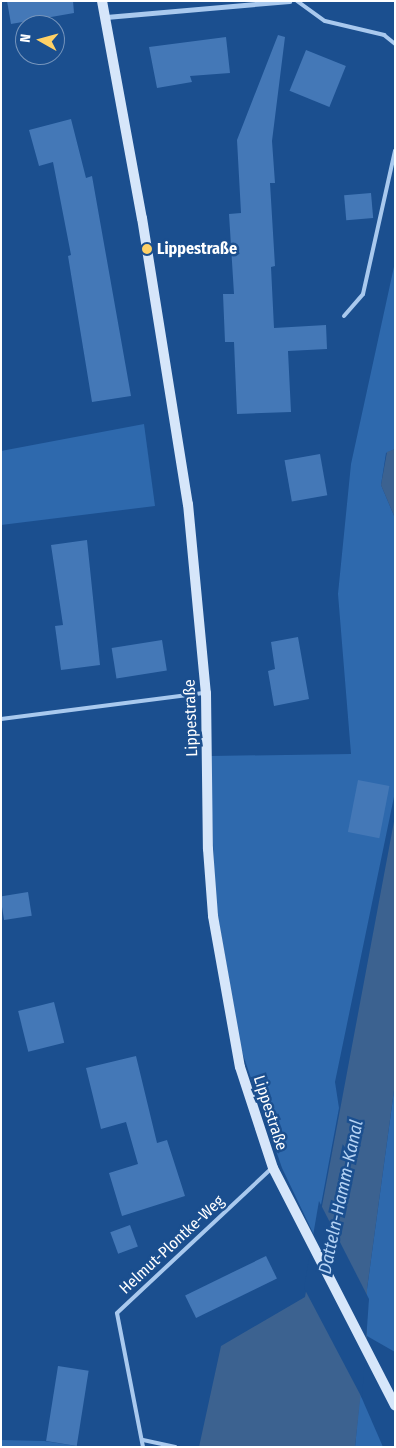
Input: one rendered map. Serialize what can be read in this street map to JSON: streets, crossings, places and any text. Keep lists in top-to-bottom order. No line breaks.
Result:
{"streets":{"main road":["Lippestraße"],"lane":["Helmut-Plontke-Weg"]},"crossings":[["Lippestraße","Helmut-Plontke-Weg"]],"water":["Datteln-Hamm-Kanal"],"places":["Lippestraße"],"north":"left"}
